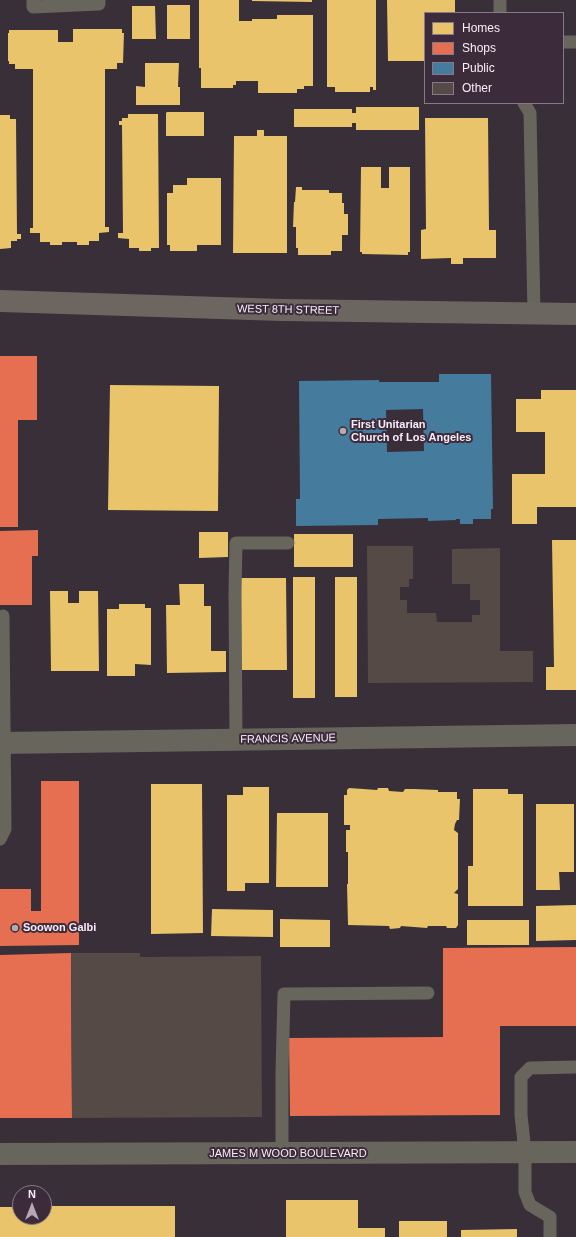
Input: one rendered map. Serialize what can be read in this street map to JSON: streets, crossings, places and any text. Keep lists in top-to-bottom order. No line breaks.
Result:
{"streets":{"main road":["WEST 8TH STREET"],"street":["FRANCIS AVENUE","JAMES M WOOD BOULEVARD"]},"places":["First Unitarian Church of Los Angeles","Soowon Galbi"],"legend":["Homes","Shops","Public","Other"],"north":"top"}
